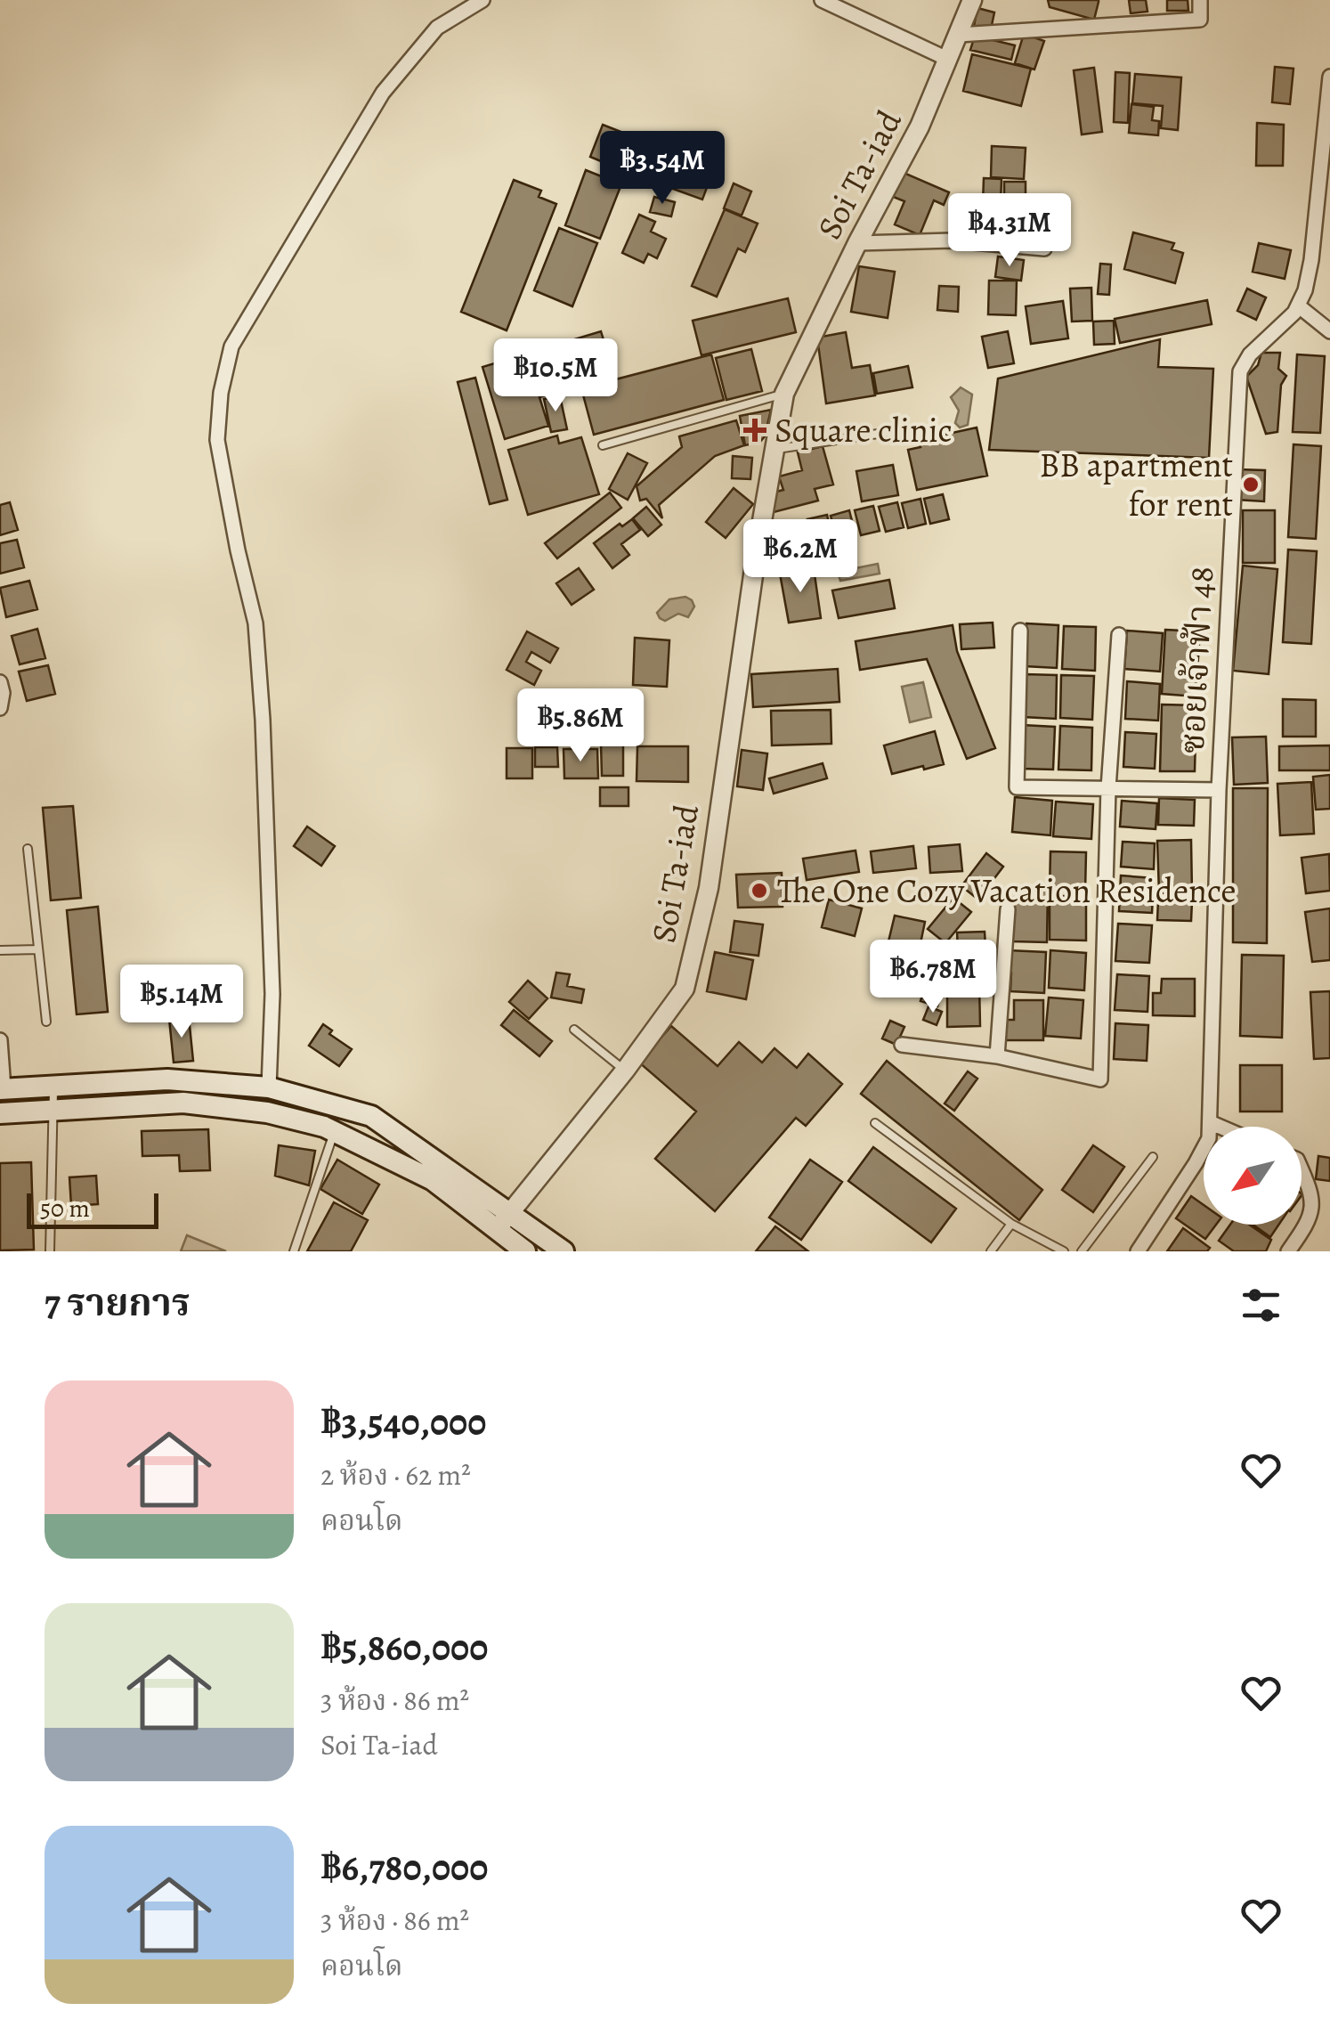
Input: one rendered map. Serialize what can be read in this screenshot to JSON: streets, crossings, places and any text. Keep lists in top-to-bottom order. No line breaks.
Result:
{"streets":{"street":["Soi Ta-iad","ซอยเจ้าฟ้า 48"]},"places":{"health":["Square clinic"],"other":["BB apartment for rent","The One Cozy Vacation Residence"]},"scale_bar":"50 m","north":"bottom left","page":{"price":["฿3.54M","฿4.31M","฿10.5M","฿6.2M","฿5.86M","฿6.78M","฿5.14M"],"scale":"50 m","heading":"7 รายการ","list":[{"name":"฿3,540,000","note":"2 ห้อง · 62 m² · คอนโด"},{"name":"฿5,860,000","note":"3 ห้อง · 86 m² · Soi Ta-iad"},{"name":"฿6,780,000","note":"3 ห้อง · 86 m² · คอนโด"}]}}
